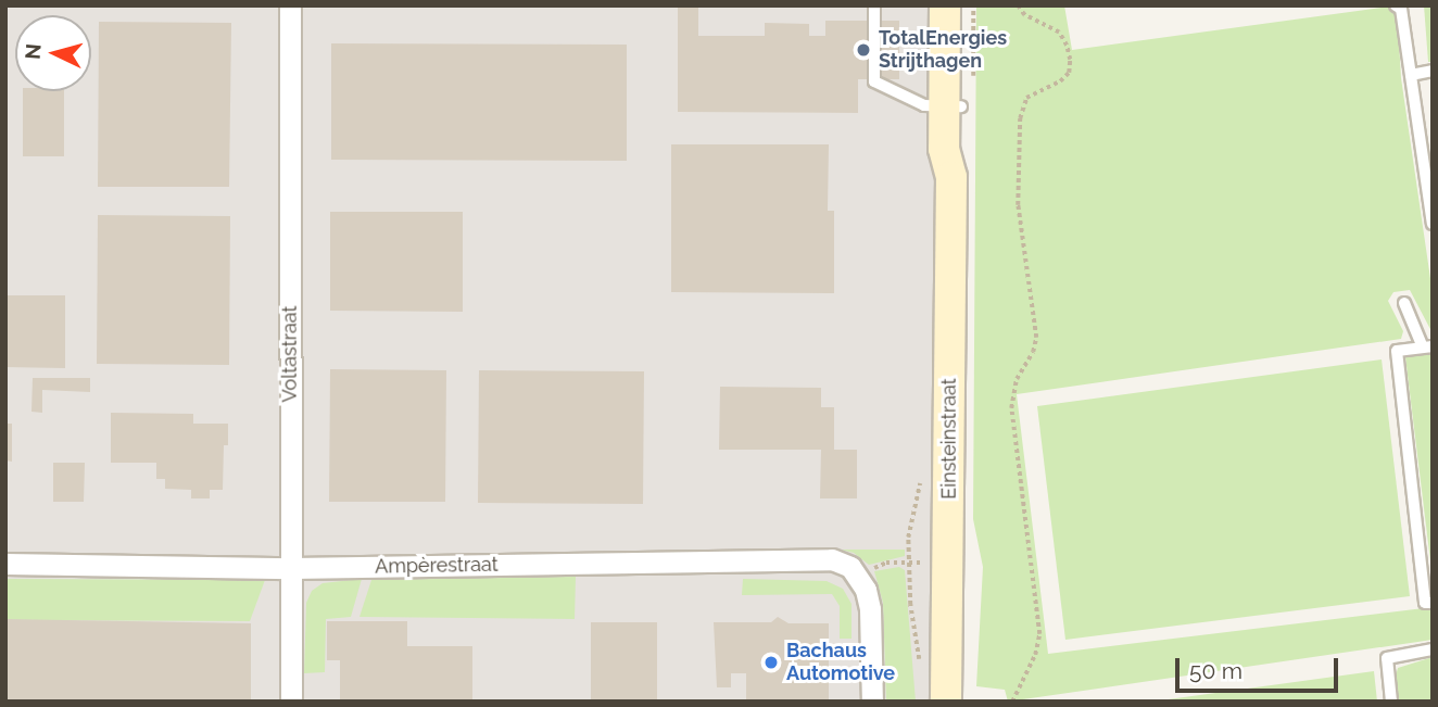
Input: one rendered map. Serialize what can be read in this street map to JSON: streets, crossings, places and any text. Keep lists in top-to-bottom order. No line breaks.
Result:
{"streets":{"main road":["Einsteinstraat"],"street":["Voltastraat","Ampèrestraat"]},"crossings":[["Voltastraat","Ampèrestraat"]],"places":["TotalEnergies Strijthagen","Bachaus Automotive"],"scale_bar":"50 m","north":"left"}
